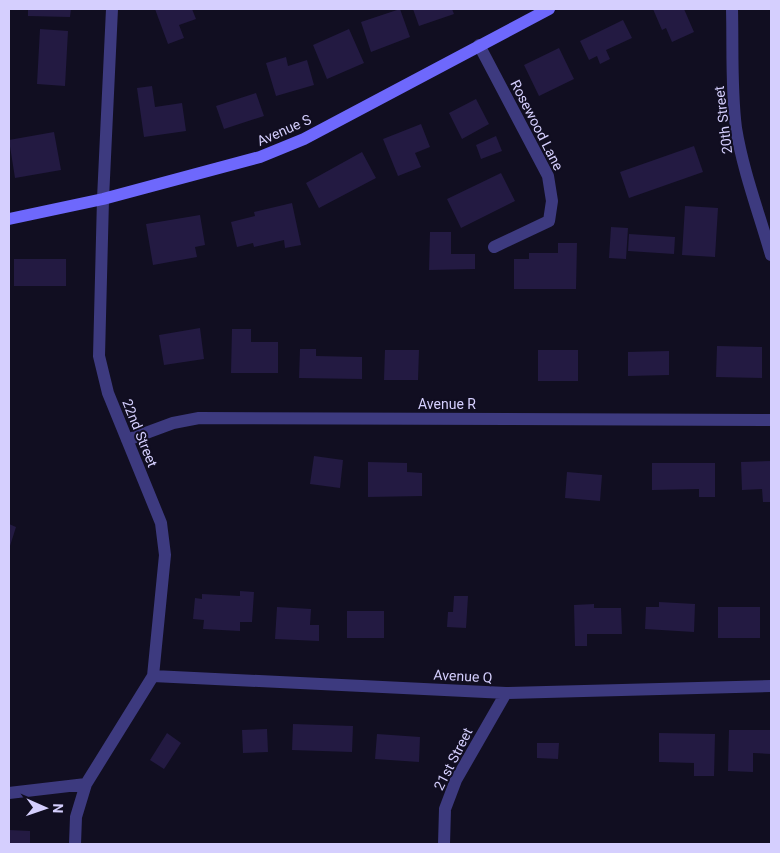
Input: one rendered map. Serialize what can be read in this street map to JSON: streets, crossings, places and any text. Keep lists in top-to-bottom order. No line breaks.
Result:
{"streets":{"street":["20th Street","Rosewood Lane","Avenue S","Avenue R","22nd Street","Avenue Q","21st Street"]},"crossings":[["Rosewood Lane","Avenue S"],["Avenue S","22nd Street"],["Avenue R","22nd Street"],["22nd Street","Avenue Q"],["Avenue Q","21st Street"]],"north":"right"}
